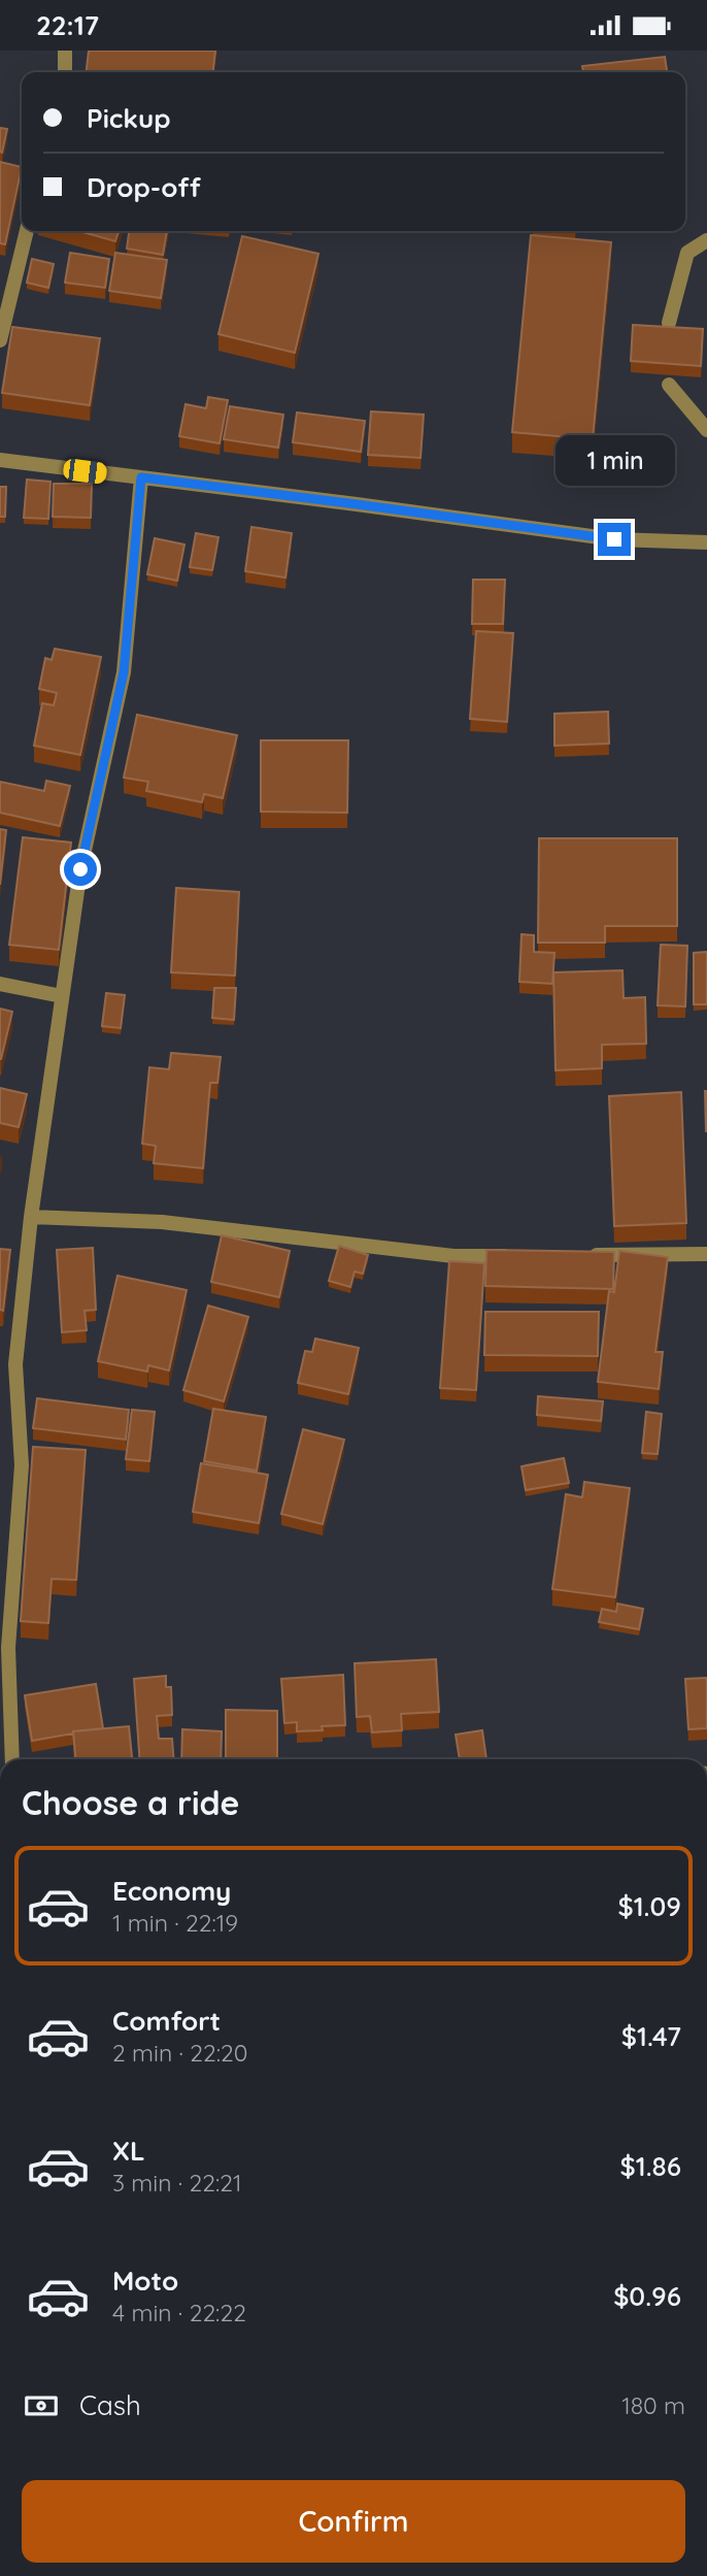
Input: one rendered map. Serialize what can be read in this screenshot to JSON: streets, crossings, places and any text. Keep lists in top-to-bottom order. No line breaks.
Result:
{"page":{"status":"22:17","banner":["Pickup","Drop-off"],"bubble":"1 min","heading":"Choose a ride","list":[{"name":"Economy","note":"1 min · 22:19","value":"$1.09"},{"name":"Comfort","note":"2 min · 22:20","value":"$1.47"},{"name":"XL","note":"3 min · 22:21","value":"$1.86"},{"name":"Moto","note":"4 min · 22:22","value":"$0.96"}],"pay":["Cash","180 m"],"buttons":"Confirm"}}
